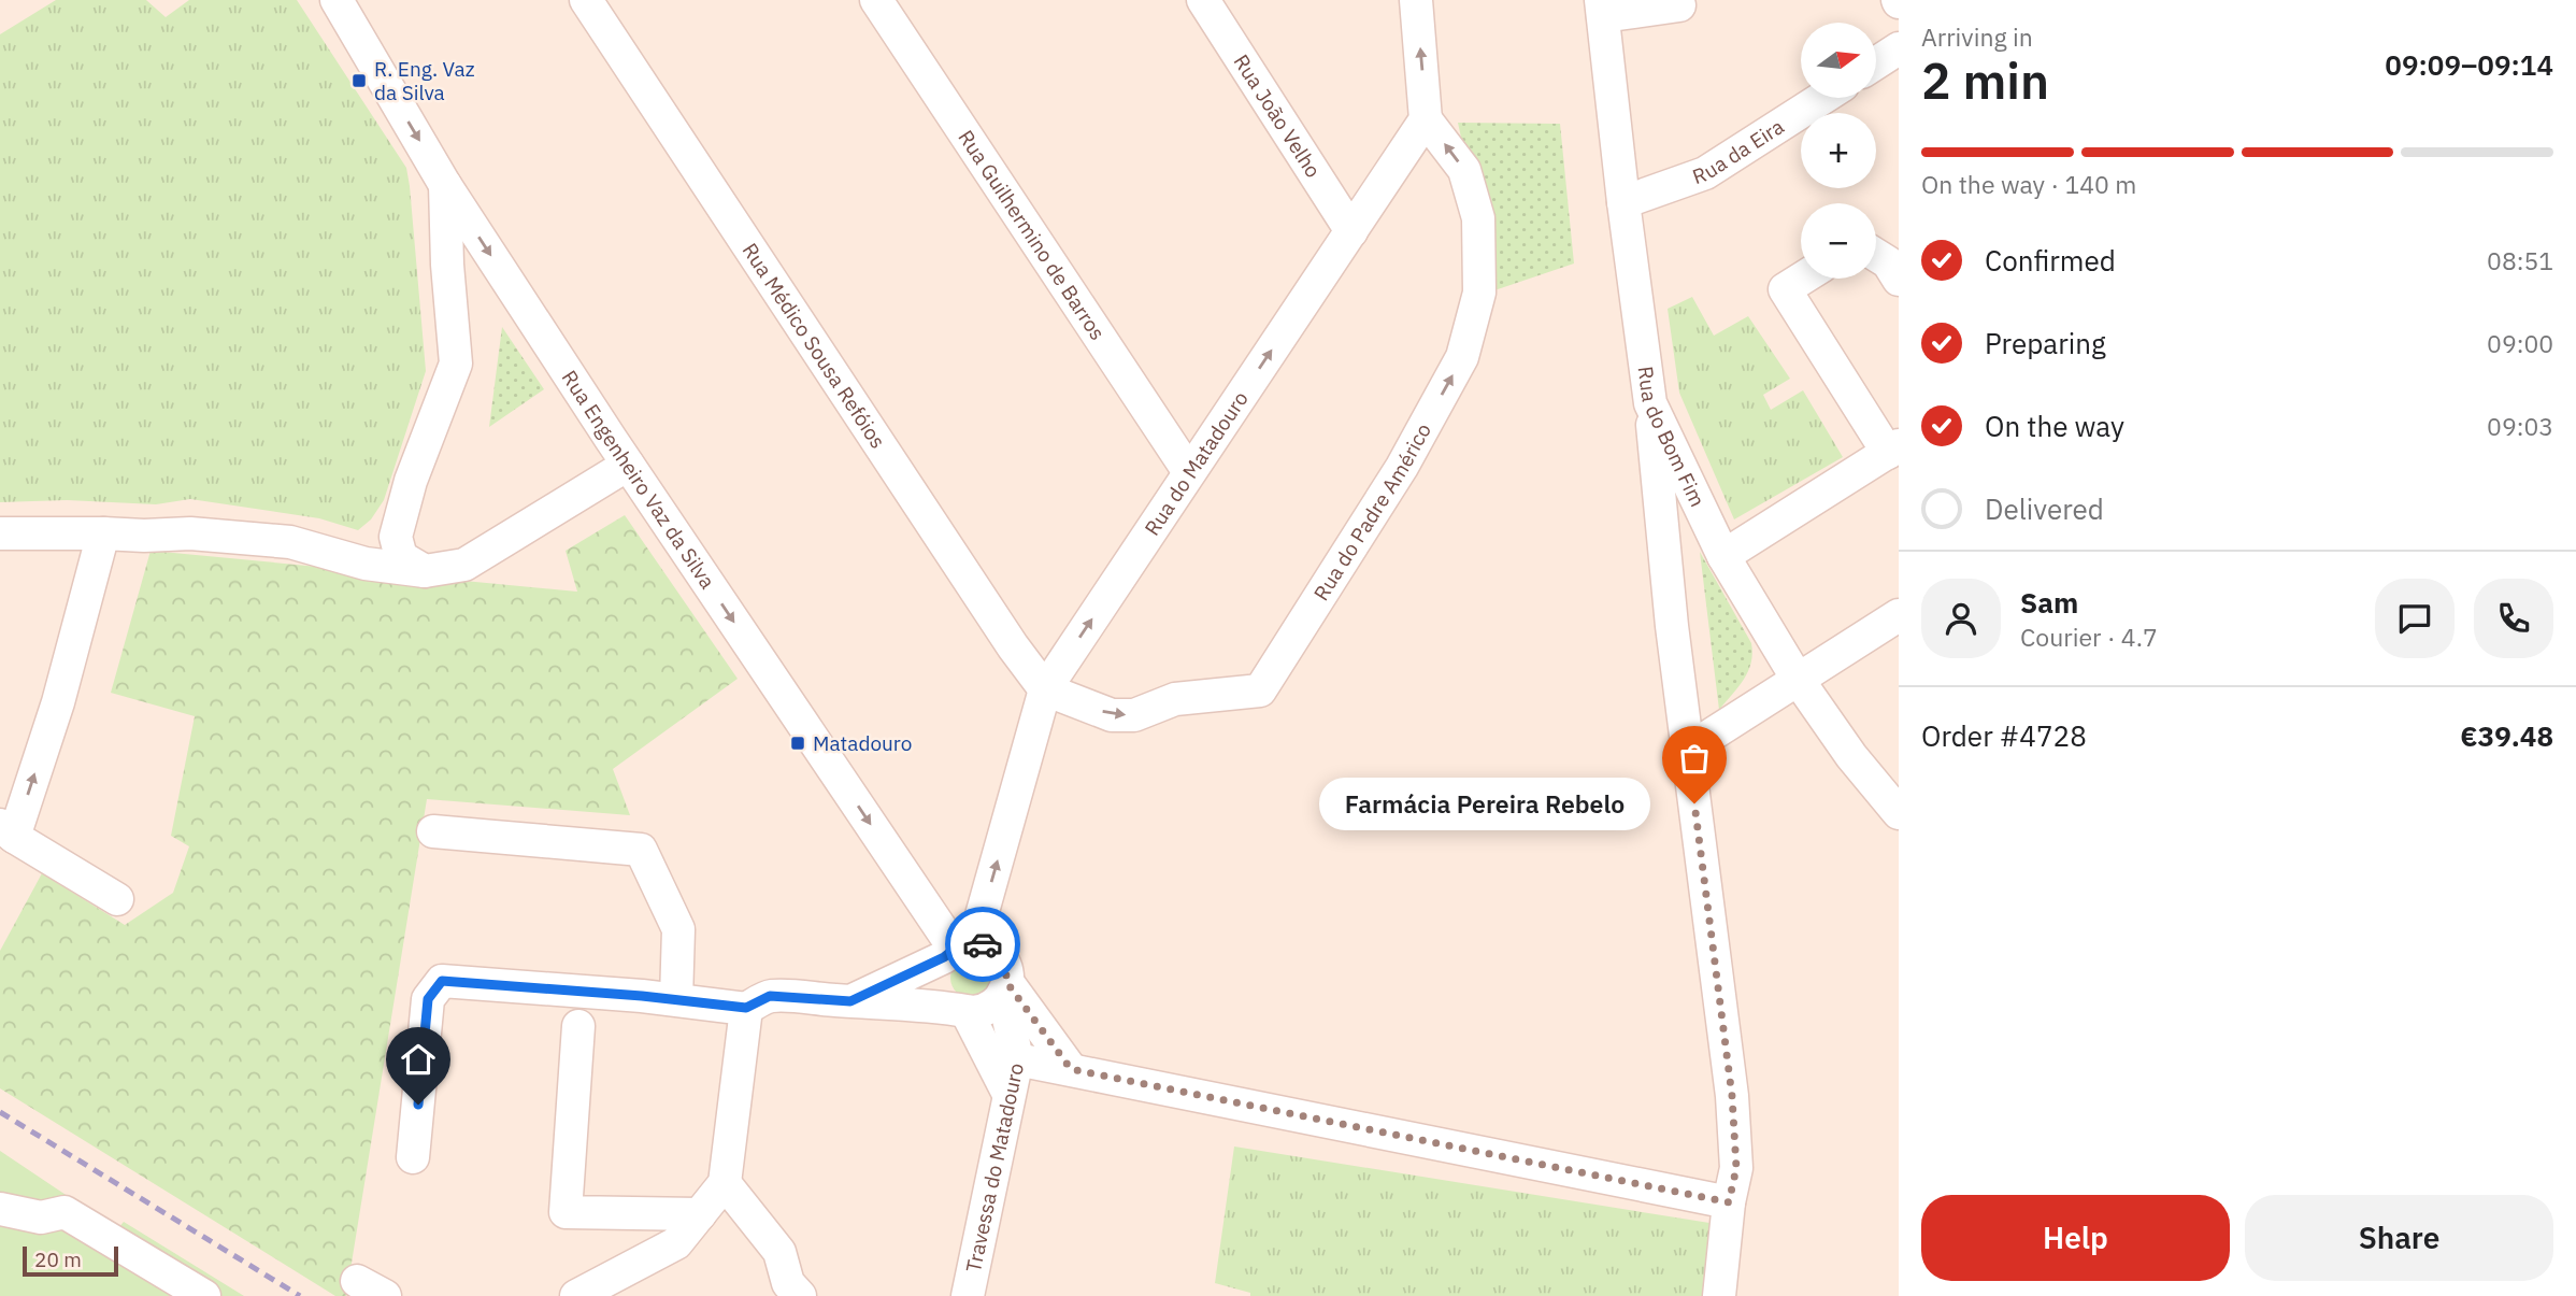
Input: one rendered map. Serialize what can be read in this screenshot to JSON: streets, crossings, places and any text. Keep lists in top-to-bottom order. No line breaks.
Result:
{"streets":{"street":["Rua João Velho","Rua da Eira","Rua Guilhermino de Barros","Rua Médico Sousa Refóios","Rua do Bom Fim","Rua do Matadouro","Rua Engenheiro Vaz da Silva","Rua do Padre Américo","Travessa do Matadouro"]},"crossings":[["Rua João Velho","Rua do Matadouro"],["Rua da Eira","Rua do Bom Fim"],["Rua Guilhermino de Barros","Rua do Matadouro"],["Rua Médico Sousa Refóios","Rua do Matadouro"],["Rua Médico Sousa Refóios","Rua do Padre Américo"],["Rua do Matadouro","Rua Engenheiro Vaz da Silva"],["Rua do Matadouro","Rua do Padre Américo"],["Rua do Matadouro","Travessa do Matadouro"],["Rua Engenheiro Vaz da Silva","Travessa do Matadouro"]],"one_way":["Rua do Matadouro","Rua Engenheiro Vaz da Silva"],"places":{"transit":["R. Eng. Vaz da Silva","Matadouro"],"other":["Farmácia Pereira Rebelo"]},"scale_bar":"20 m","north":"right","page":{"heading":["2 min","Arriving in","09:09–09:14"],"panel":["Sam","Courier · 4.7","Order #4728","€39.48"],"map_buttons":["+","−"],"bar":"On the way · 140 m","list":[["Confirmed","08:51"],["Preparing","09:00"],["On the way","09:03"],"Delivered"],"bubble":"Farmácia Pereira Rebelo","buttons":["Help","Share"],"scale":"20 m"}}
